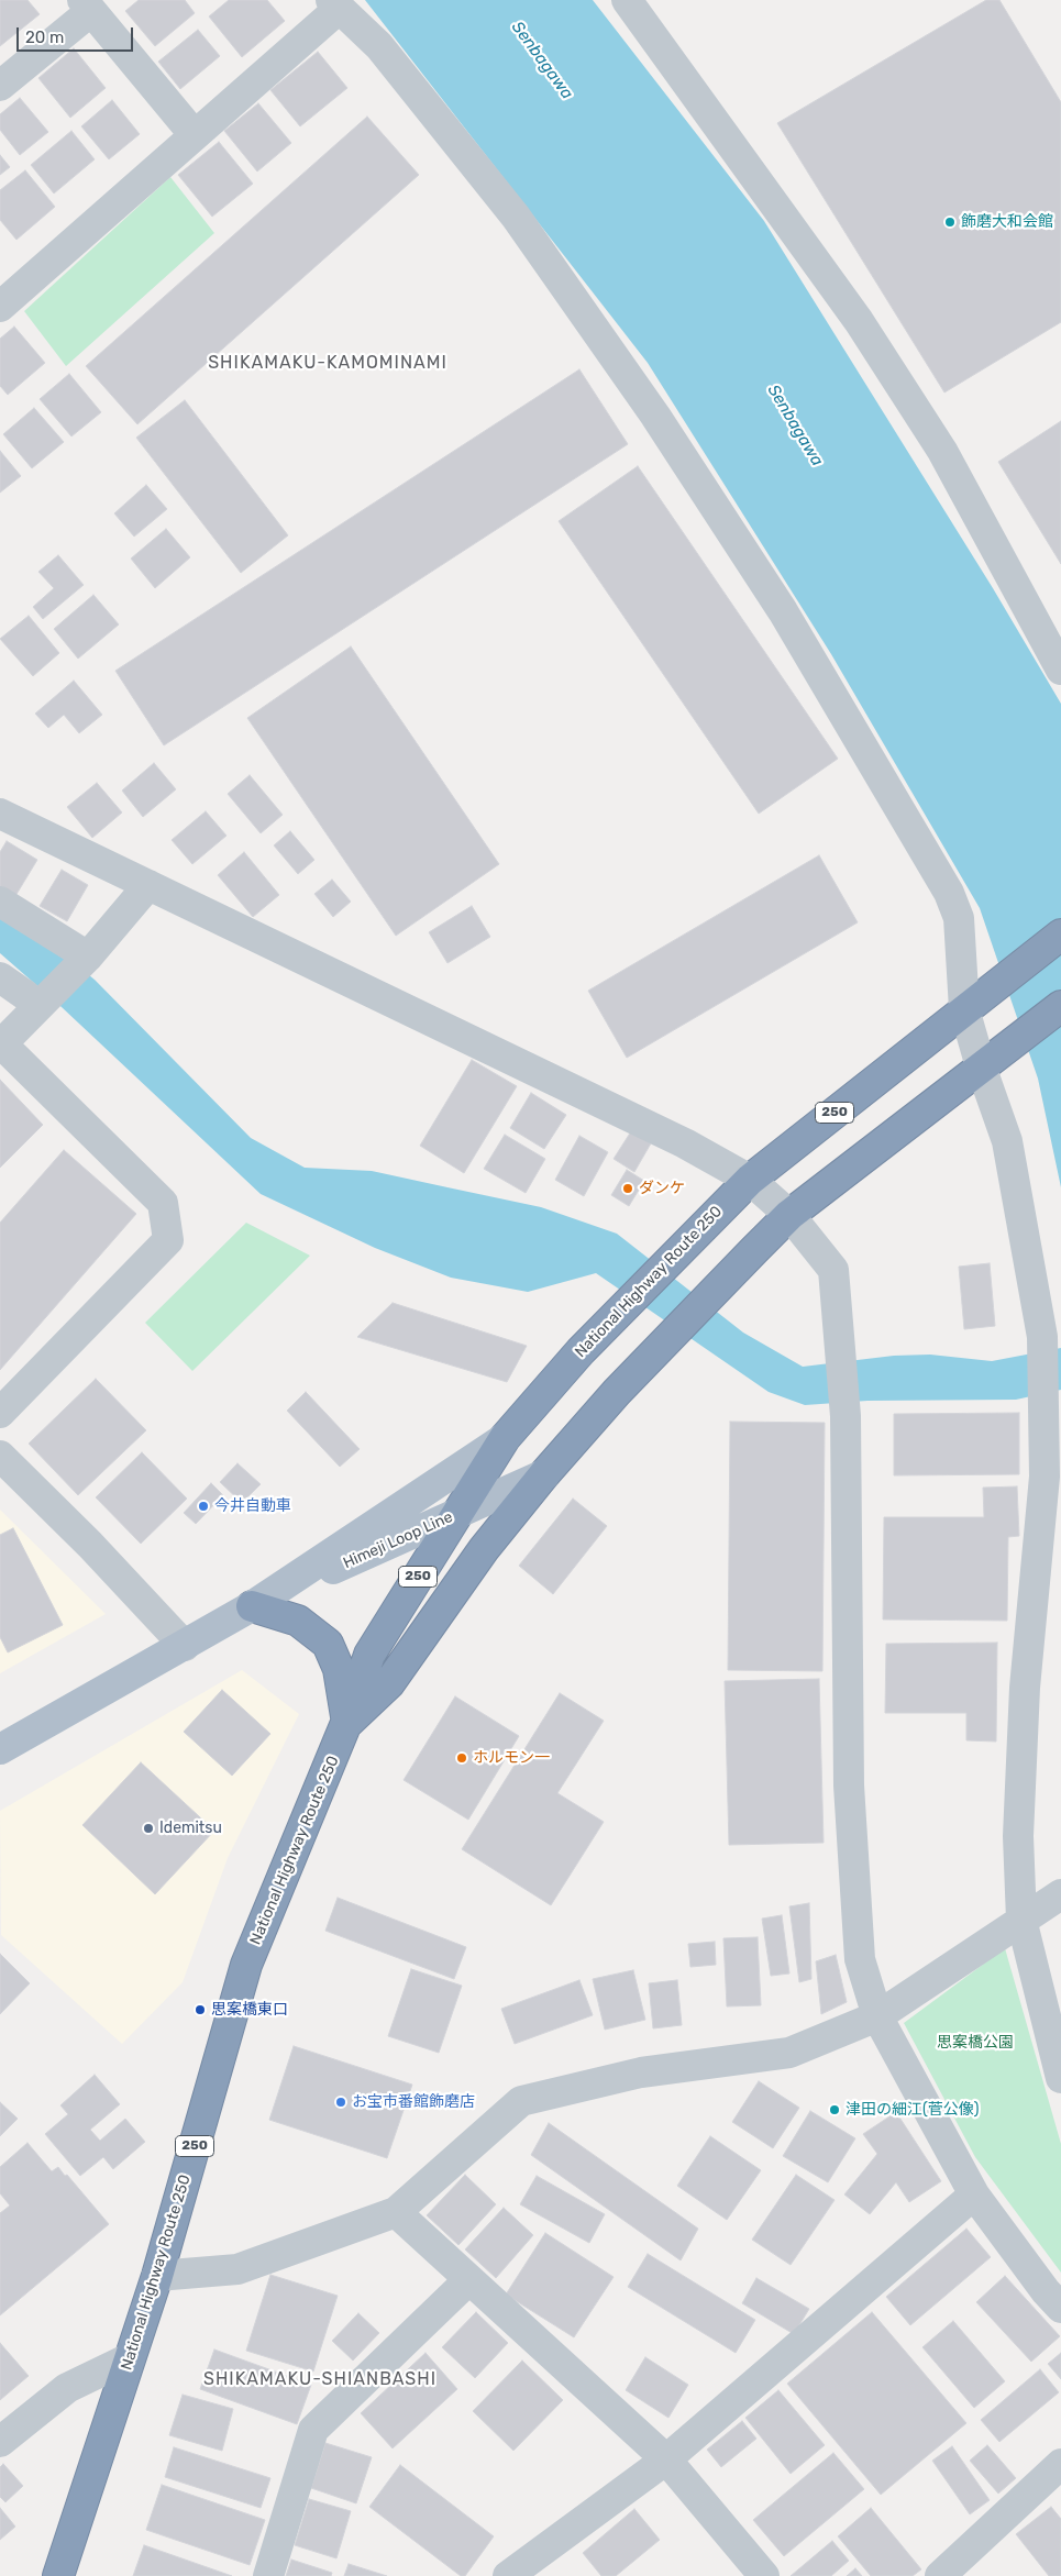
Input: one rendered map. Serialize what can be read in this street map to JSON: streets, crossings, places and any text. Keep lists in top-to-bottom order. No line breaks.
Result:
{"streets":{"highway":["250","National Highway Route 250"],"main road":["Himeji Loop Line"]},"crossings":[["250","National Highway Route 250"],["250","Himeji Loop Line"],["National Highway Route 250","Himeji Loop Line"]],"districts":["SHIKAMAKU-KAMOMINAMI","SHIKAMAKU-SHIANBASHI"],"water":["Senbagawa"],"parks":["思案橋公園"],"places":["飾磨大和会館","ダンケ","今井自動車","ホルモン一","Idemitsu","思案橋東口","お宝市番館飾磨店","津田の細江(菅公像)"],"scale_bar":"20 m"}
